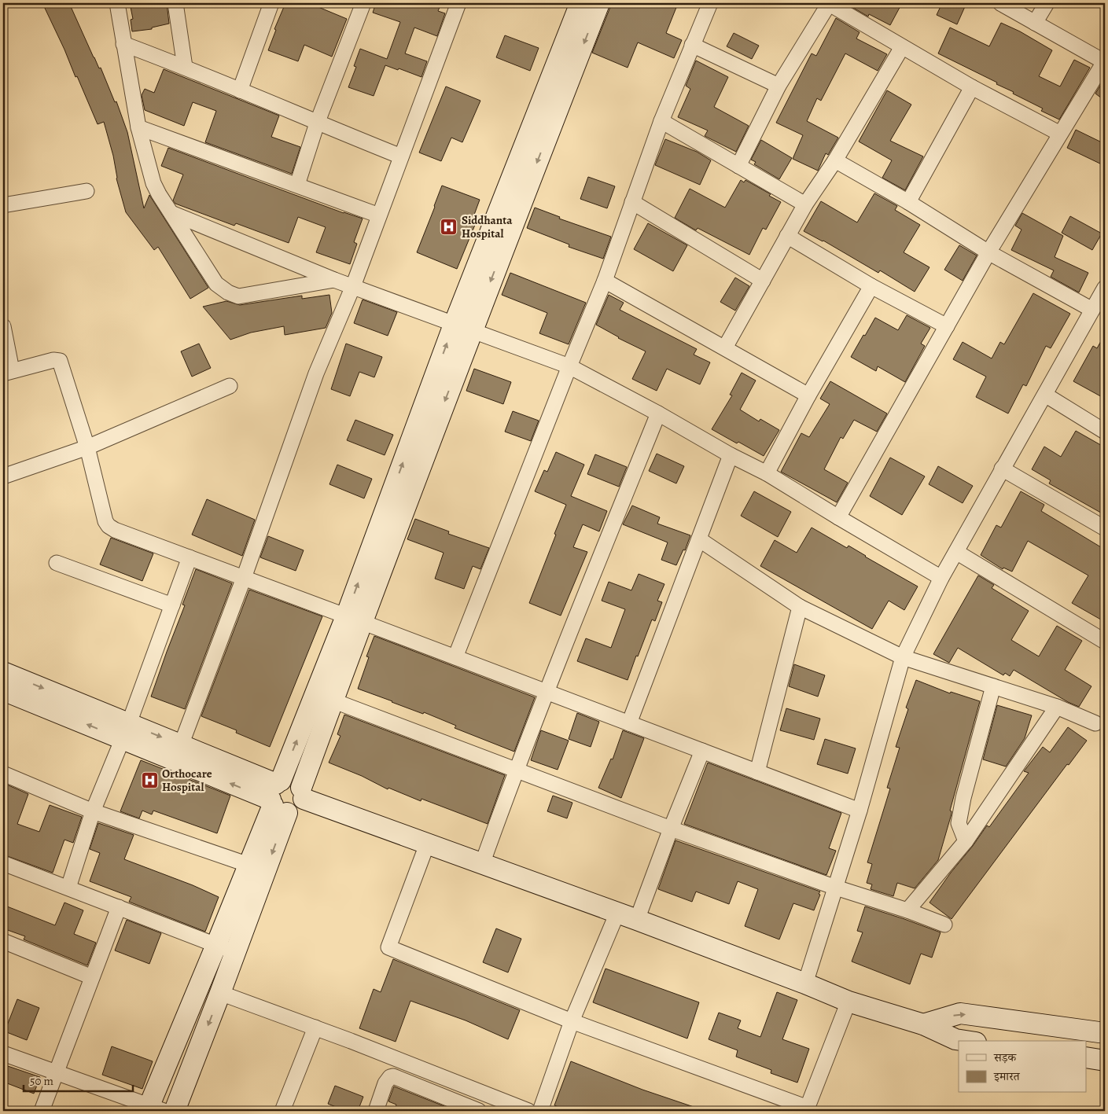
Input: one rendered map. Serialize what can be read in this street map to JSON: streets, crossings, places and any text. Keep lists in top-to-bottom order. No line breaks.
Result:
{"places":{"hospital":["Siddhanta Hospital","Orthocare Hospital"]},"legend":["सड़क","इमारत"],"scale_bar":"50 m"}
